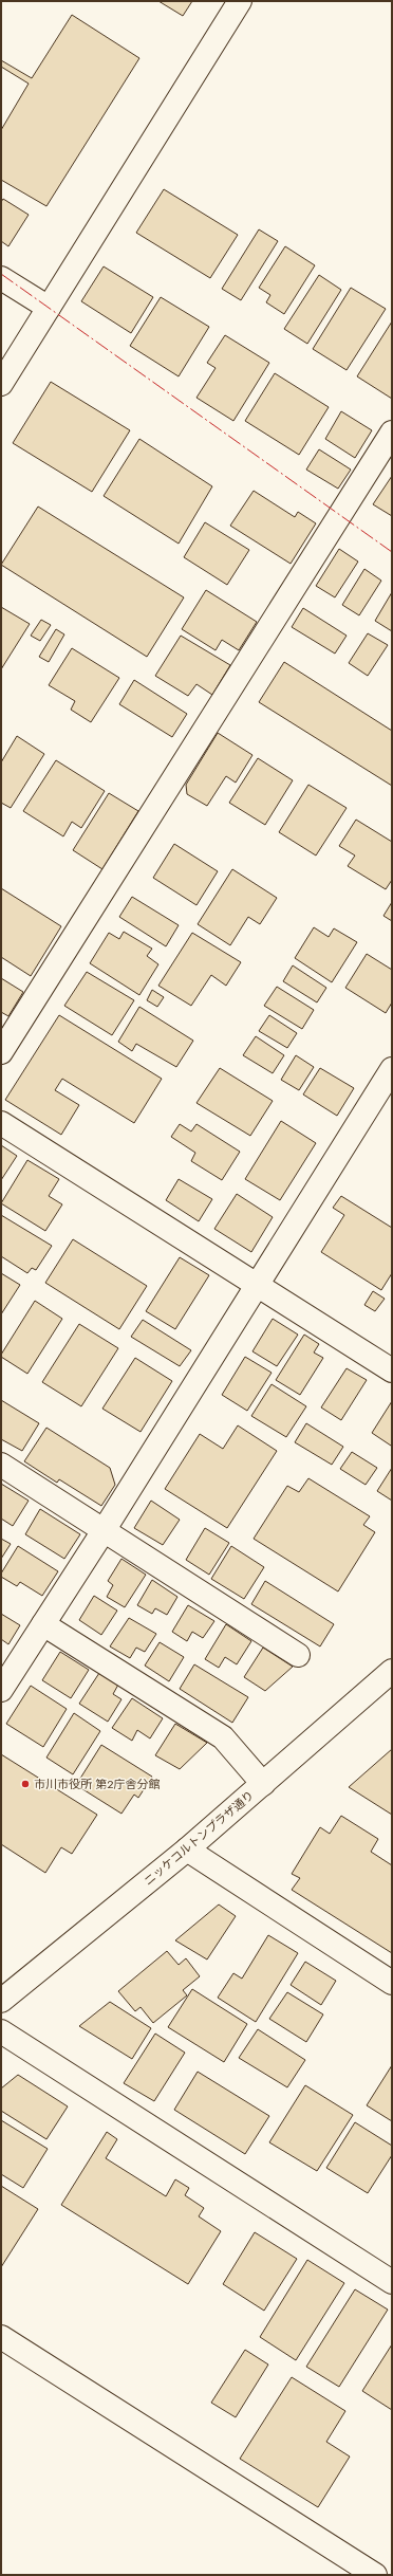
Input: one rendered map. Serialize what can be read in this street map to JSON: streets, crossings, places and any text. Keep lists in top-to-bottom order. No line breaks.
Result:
{"streets":{"street":["ニッケコルトンプラザ通り"]},"places":["市川市役所 第2庁舎分館"]}
